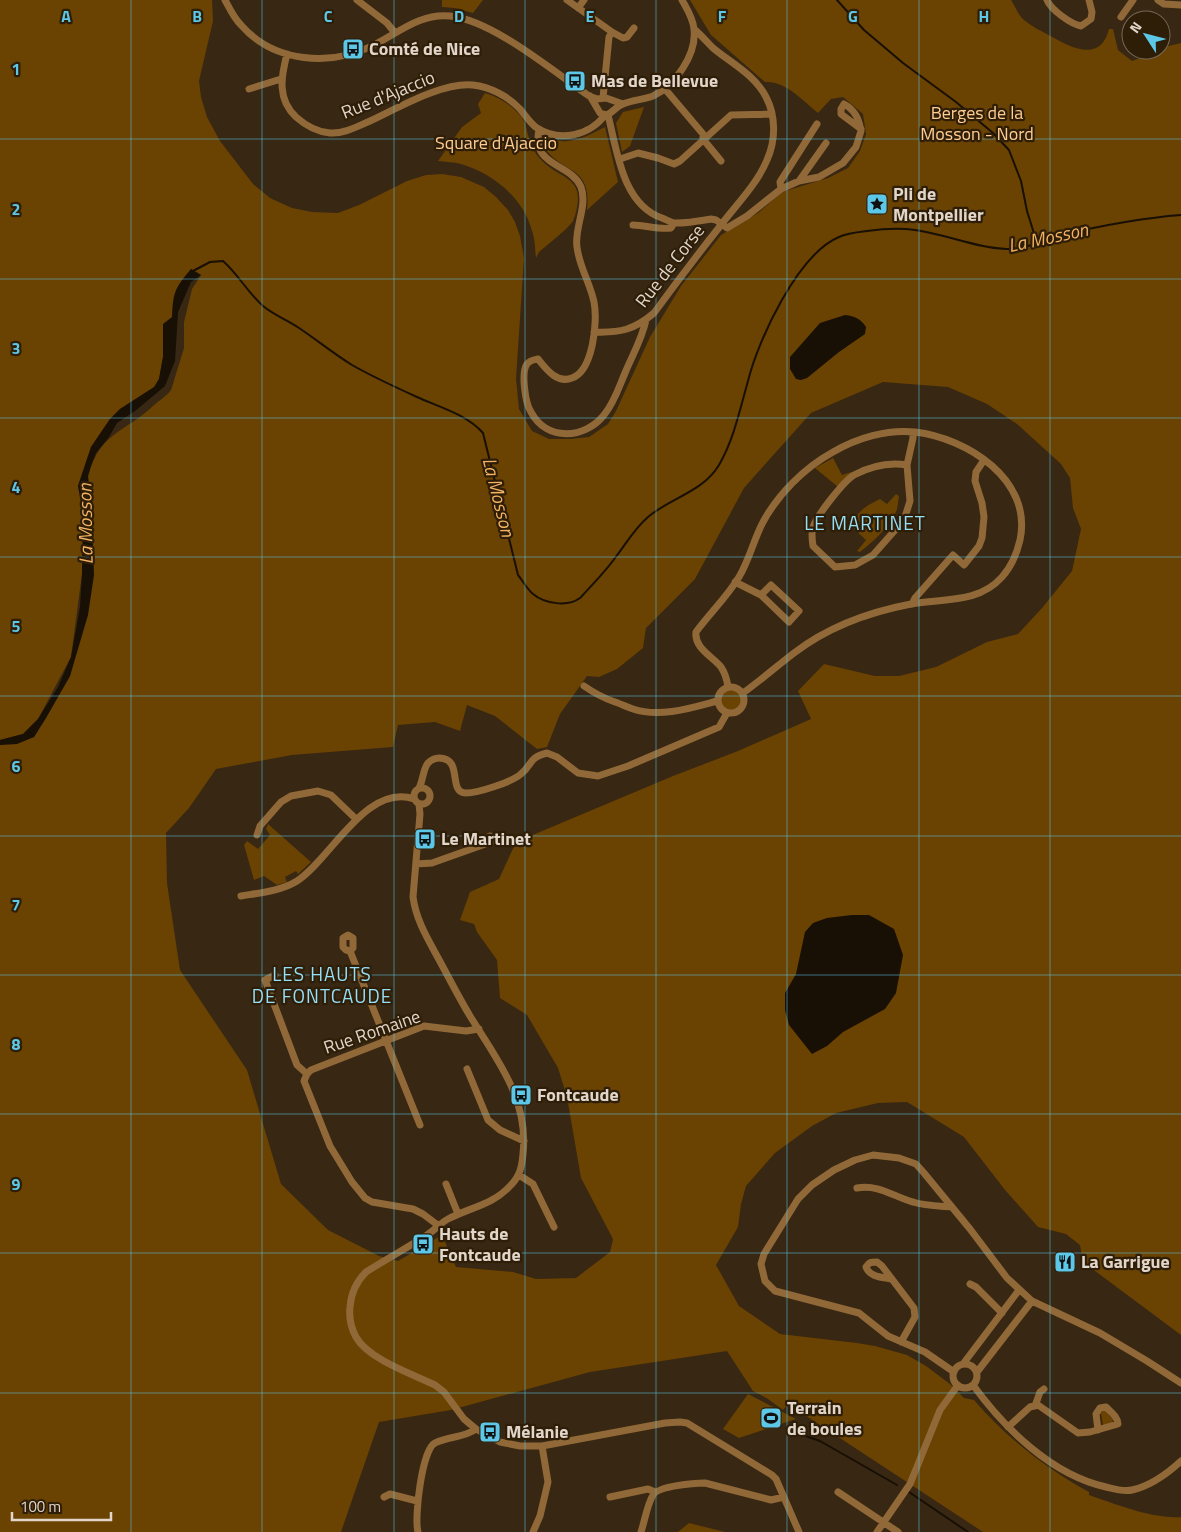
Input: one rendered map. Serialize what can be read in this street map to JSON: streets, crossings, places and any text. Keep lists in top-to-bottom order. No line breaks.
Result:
{"streets":{"street":["Rue d'Ajaccio","Rue de Corse","Rue Romaine"]},"districts":["LE MARTINET","LES HAUTS DE FONTCAUDE"],"water":["La Mosson"],"parks":["Berges de la Mosson - Nord","Square d'Ajaccio"],"places":{"bus stop":["Comté de Nice","Mas de Bellevue","Le Martinet","Fontcaude","Hauts de Fontcaude","Mélanie"],"place":["Pli de Montpellier"],"restaurant":["La Garrigue"],"sports":["Terrain de boules"]},"scale_bar":"100 m","north":"top left","grid":{"columns":["A","B","C","D","E","F","G","H"],"rows":["1","2","3","4","5","6","7","8","9"]}}
